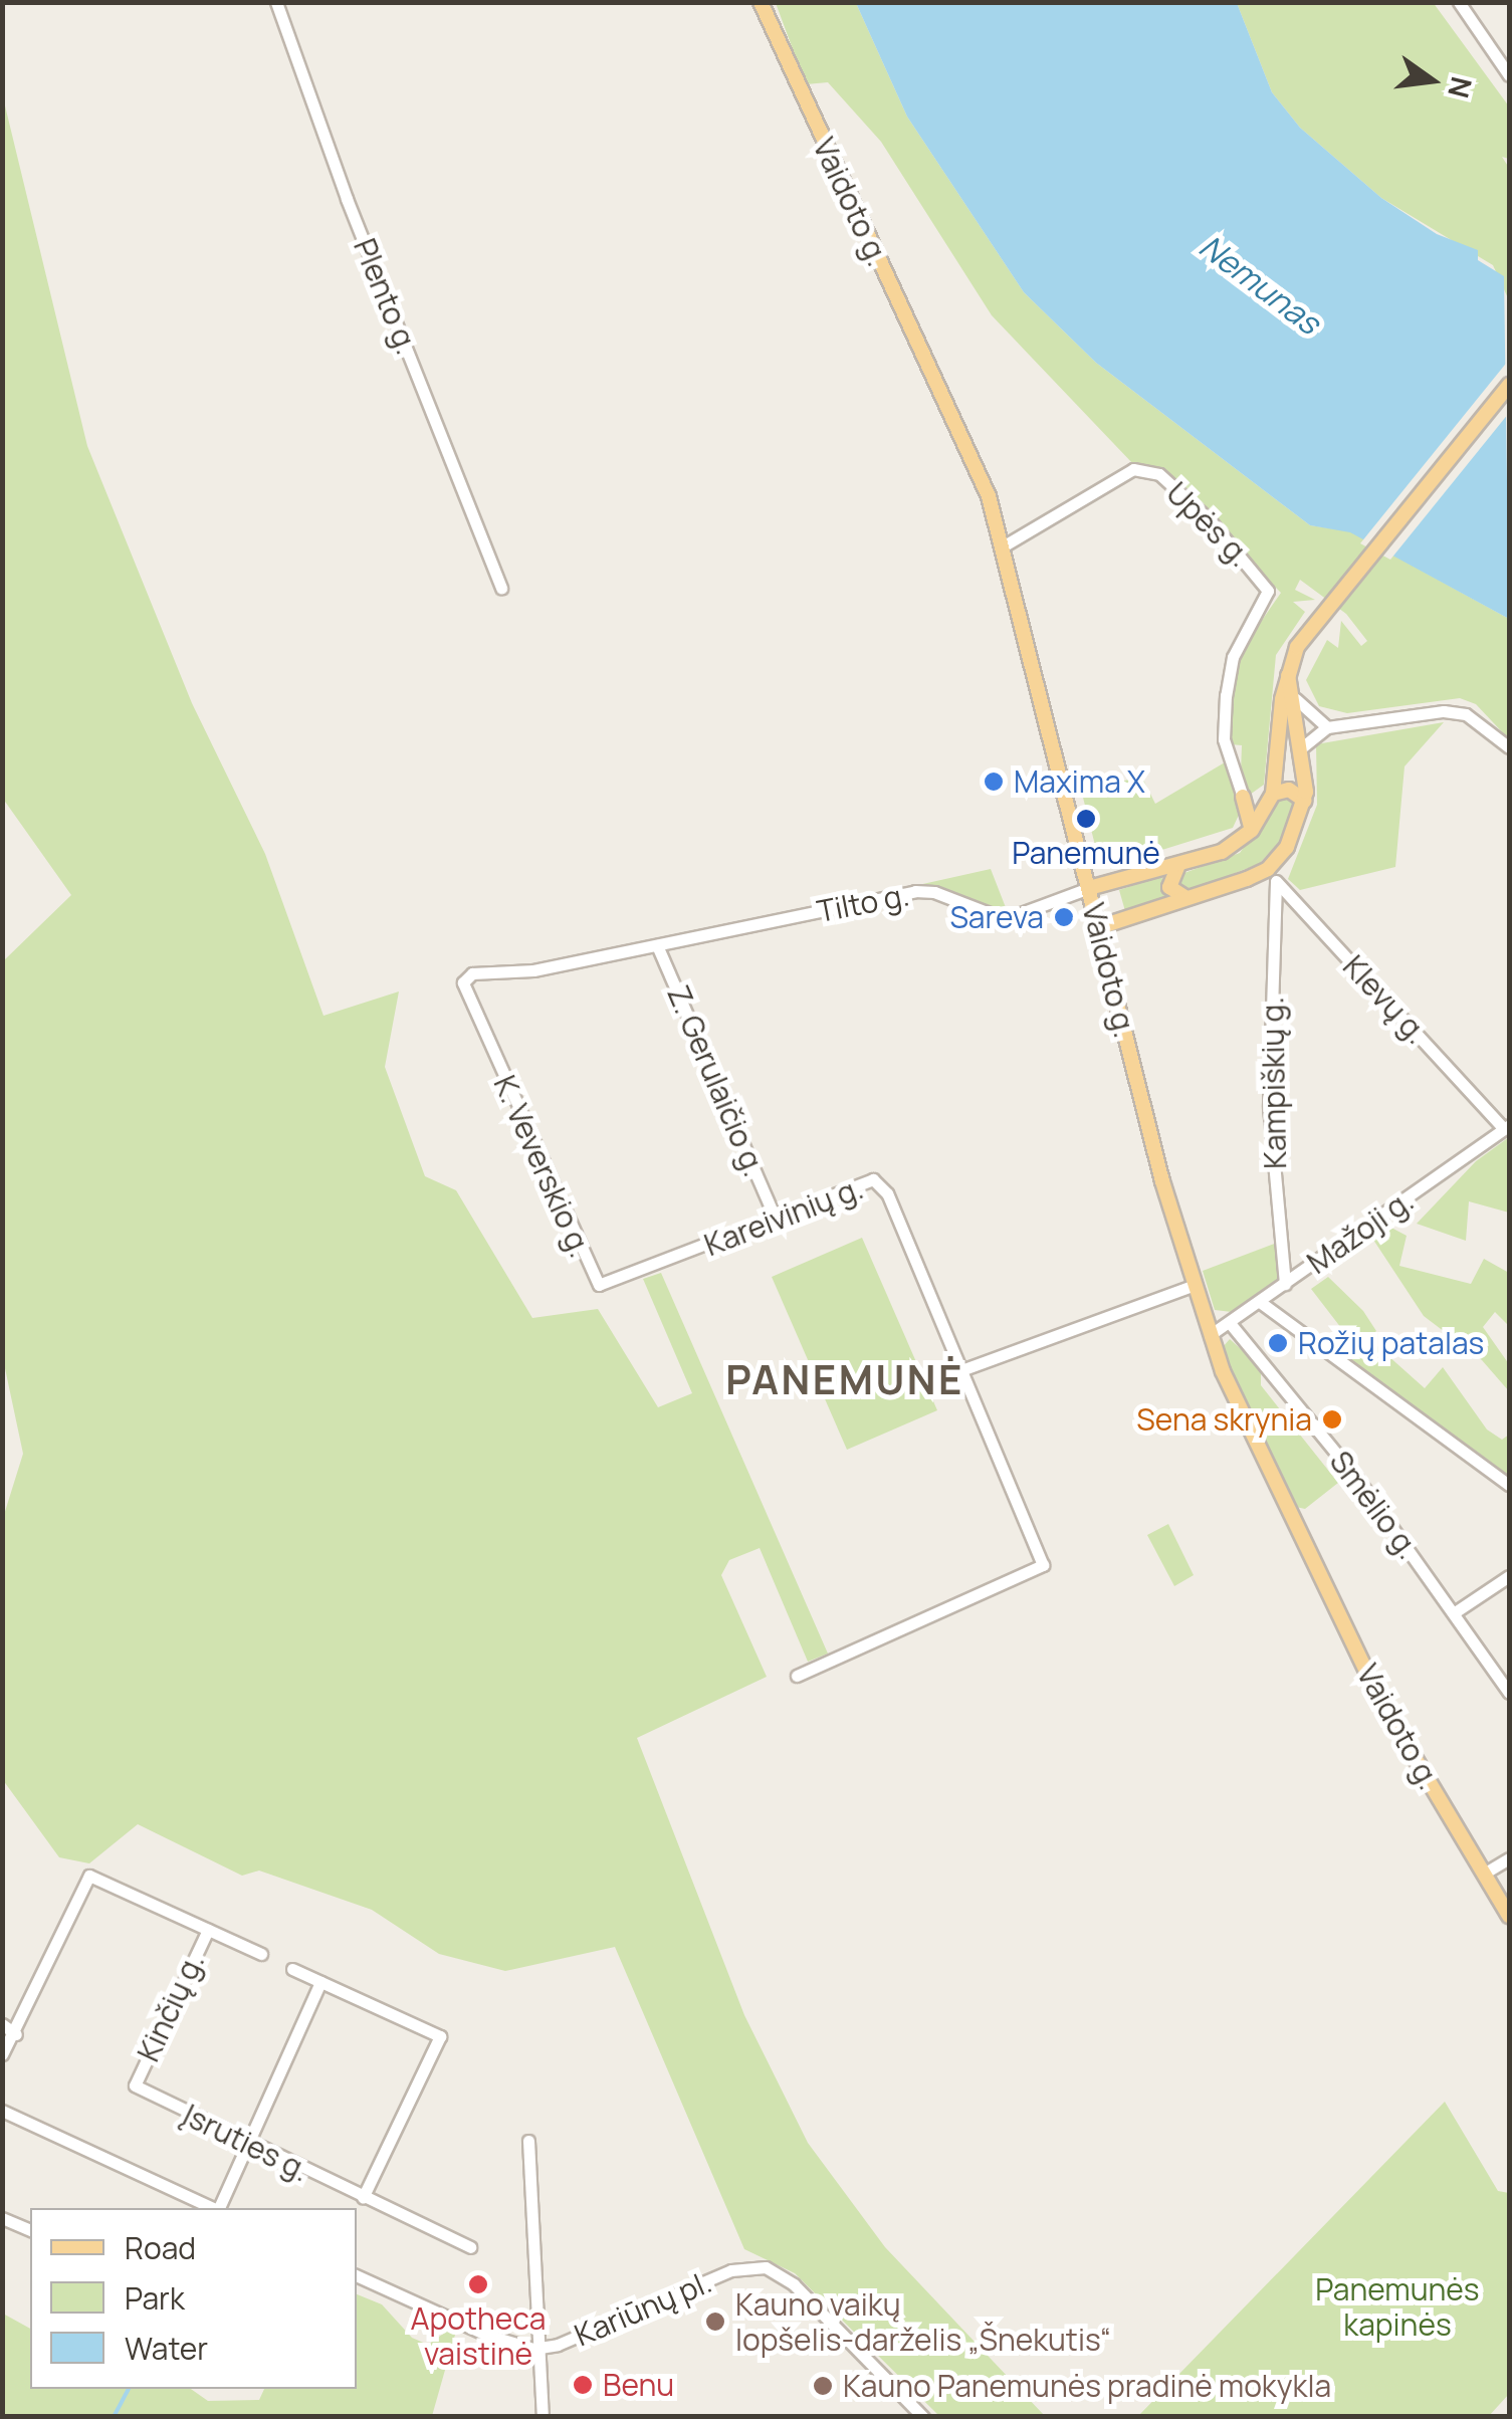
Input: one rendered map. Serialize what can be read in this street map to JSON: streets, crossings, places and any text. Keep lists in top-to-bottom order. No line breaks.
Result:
{"streets":{"main road":["Vaidoto g.","Tilto g."],"street":["Plento g.","Upės g.","Klevų g.","Z. Gerulaičio g.","Kampiškių g.","K. Veverskio g.","Kareivinių g.","Mažoji g.","Smėlio g.","Kinčių g.","Įsruties g.","Kariūnų pl."]},"crossings":[["Vaidoto g.","Upės g."],["Vaidoto g.","Tilto g."],["Vaidoto g.","Mažoji g."],["Tilto g.","Z. Gerulaičio g."],["Tilto g.","K. Veverskio g."],["Klevų g.","Kampiškių g."],["Klevų g.","Mažoji g."],["Z. Gerulaičio g.","Kareivinių g."],["Kampiškių g.","Mažoji g."],["K. Veverskio g.","Kareivinių g."],["Mažoji g.","Smėlio g."],["Kinčių g.","Įsruties g."]],"districts":["PANEMUNĖ"],"water":["Nemunas"],"parks":["Panemunės kapinės"],"places":["Maxima X","Panemunė","Sareva","Rožių patalas","Sena skrynia","Apotheca vaistinė","Kauno vaikų lopšelis-darželis „Šnekutis“","Benu","Kauno Panemunės pradinė mokykla"],"legend":["Road","Park","Water"],"north":"right"}
